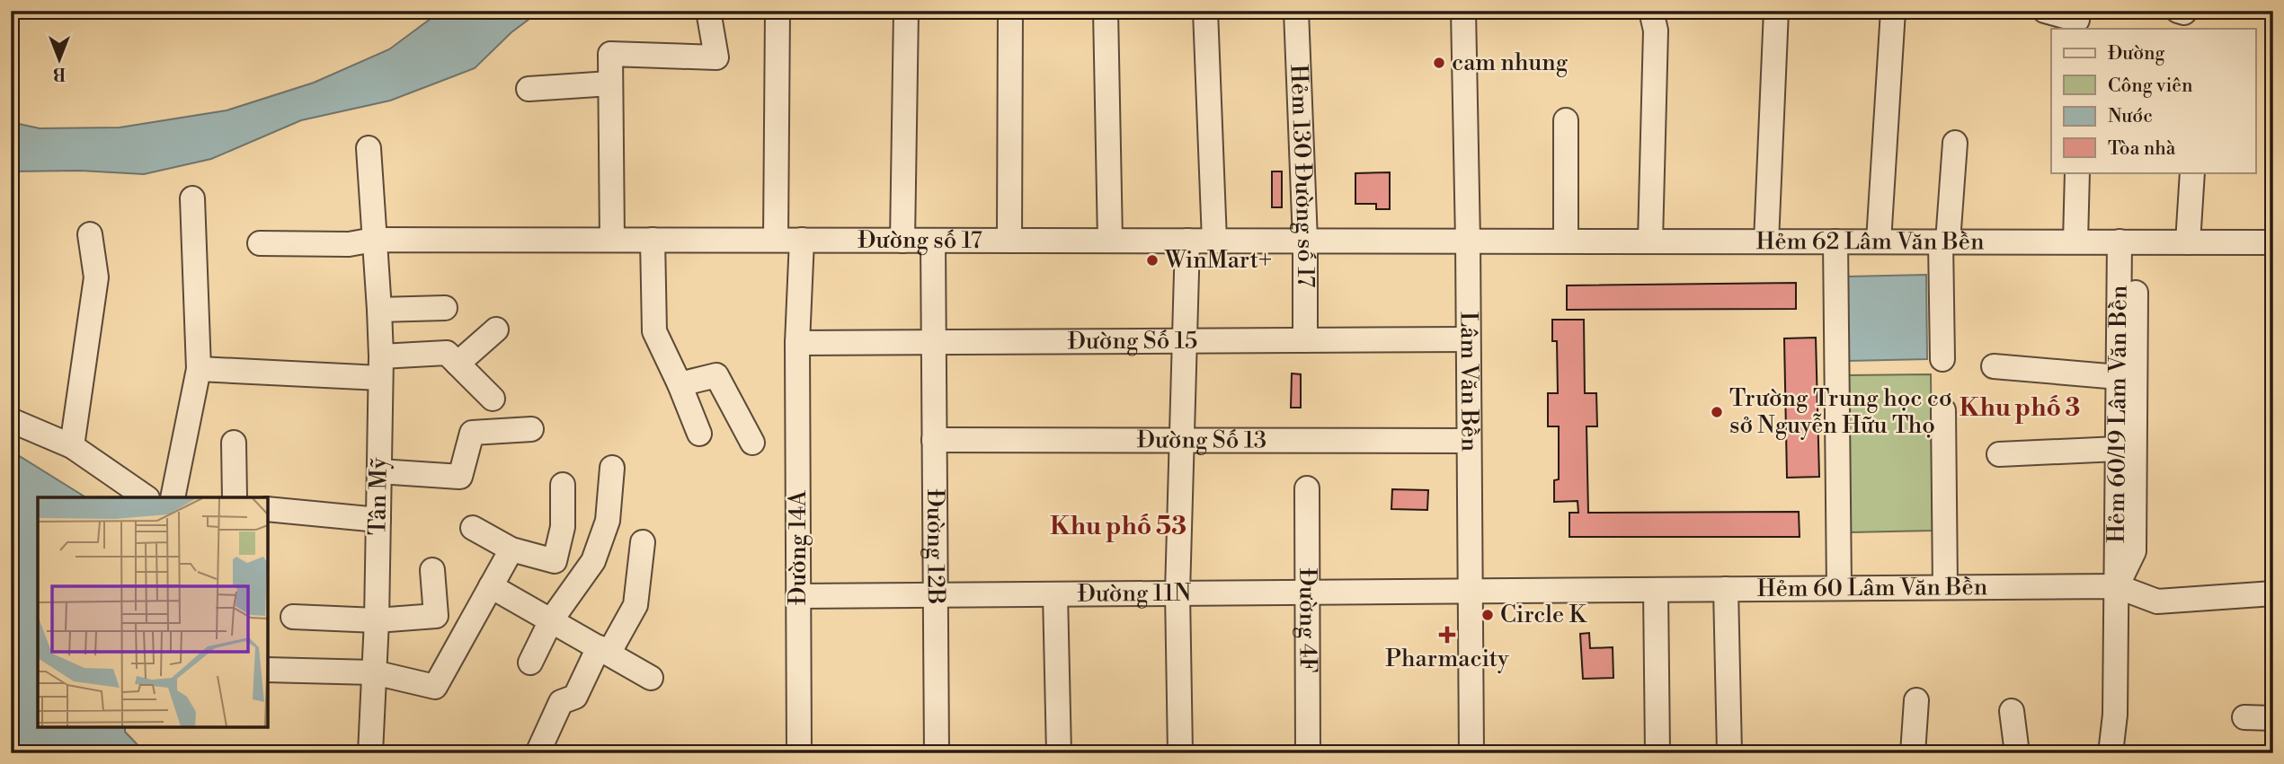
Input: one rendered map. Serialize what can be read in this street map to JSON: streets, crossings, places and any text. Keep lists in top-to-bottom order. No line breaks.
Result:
{"streets":{"street":["Hẻm 130 Đường số 17","Đường số 17","Hẻm 62 Lâm Văn Bền","Đường Số 15","Lâm Văn Bền","Hẻm 60/19 Lâm Văn Bền","Đường Số 13","Tân Mỹ","Đường 14A","Đường 12B","Hẻm 60 Lâm Văn Bền","Đường 11N","Đường 4F"]},"crossings":[["Hẻm 130 Đường số 17","Đường số 17"],["Hẻm 130 Đường số 17","Đường Số 15"],["Đường số 17","Hẻm 62 Lâm Văn Bền"],["Đường số 17","Lâm Văn Bền"],["Đường số 17","Tân Mỹ"],["Đường số 17","Đường 14A"],["Đường số 17","Đường 12B"],["Hẻm 62 Lâm Văn Bền","Lâm Văn Bền"],["Hẻm 62 Lâm Văn Bền","Hẻm 60/19 Lâm Văn Bền"],["Đường Số 15","Lâm Văn Bền"],["Đường Số 15","Đường 14A"],["Đường Số 15","Đường 12B"],["Lâm Văn Bền","Đường Số 13"],["Lâm Văn Bền","Hẻm 60 Lâm Văn Bền"],["Lâm Văn Bền","Đường 11N"],["Hẻm 60/19 Lâm Văn Bền","Hẻm 60 Lâm Văn Bền"],["Đường Số 13","Đường 12B"],["Đường 14A","Đường 11N"],["Đường 12B","Đường 11N"],["Hẻm 60 Lâm Văn Bền","Đường 11N"],["Đường 11N","Đường 4F"]],"districts":["Khu phố 3","Khu phố 53"],"places":{"other":["cam nhung","WinMart+","Trường Trung học cơ sở Nguyễn Hữu Thọ","Circle K"],"health":["Pharmacity"]},"legend":["Đường","Công viên","Nước","Tòa nhà"],"north":"bottom"}
